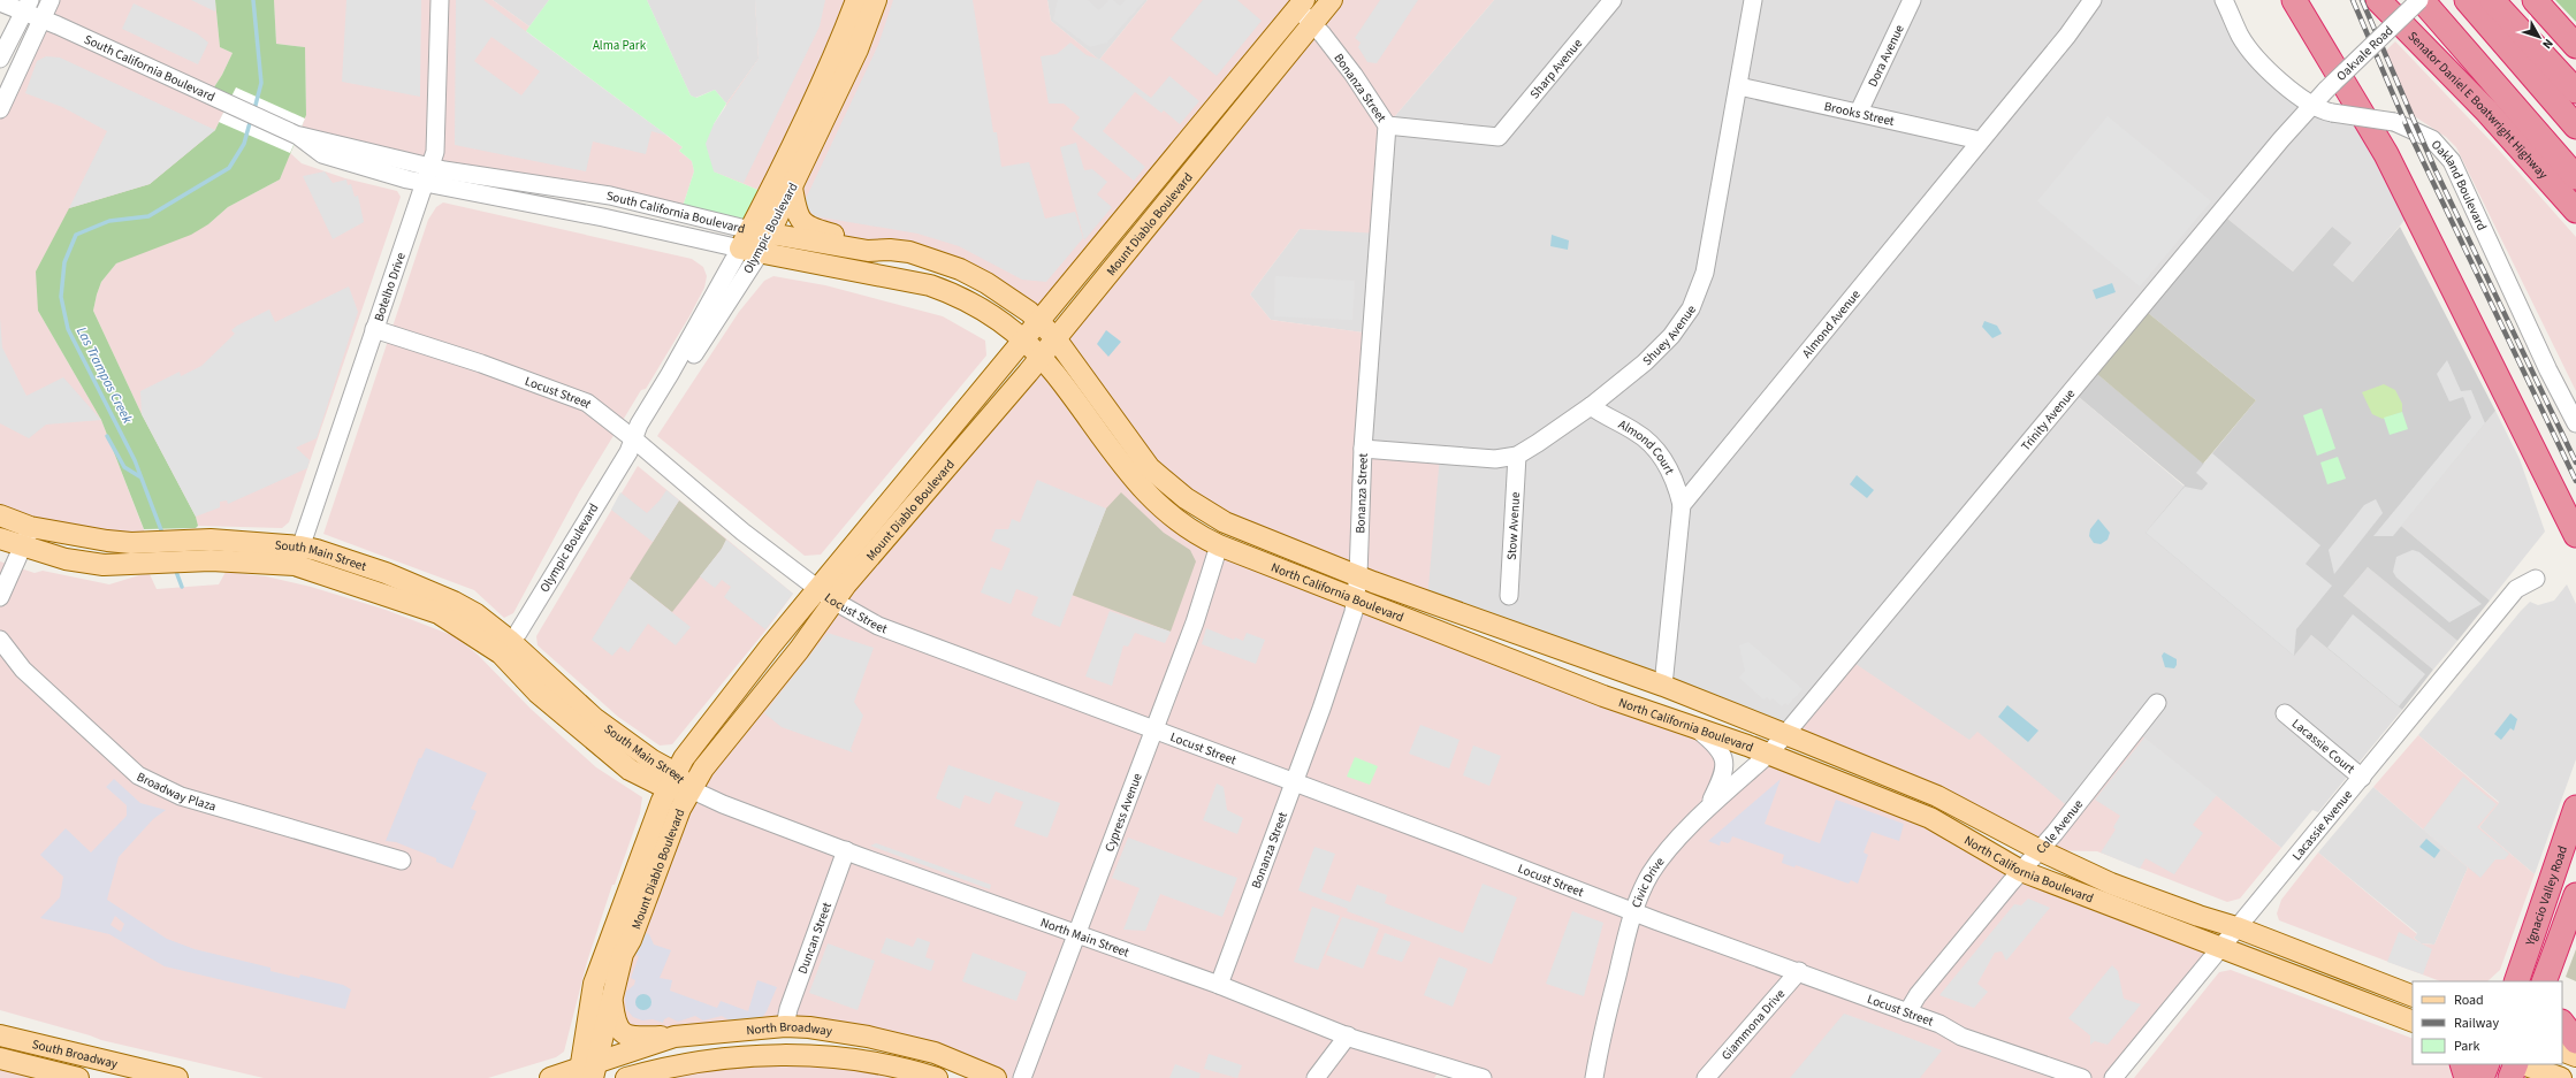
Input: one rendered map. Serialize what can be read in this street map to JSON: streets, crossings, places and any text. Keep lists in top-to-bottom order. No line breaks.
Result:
{"streets":{"highway":["Senator Daniel E Boatwright Highway","Ygnacio Valley Road"],"main road":["South California Boulevard","Mount Diablo Boulevard","Olympic Boulevard","South Main Street","North California Boulevard","North Broadway","South Broadway"],"street":["Oakvale Road","Dora Avenue","Sharp Avenue","Bonanza Street","Brooks Street","Oakland Boulevard","Botelho Drive","Almond Avenue","Shuey Avenue","Locust Street","Trinity Avenue","Almond Court","Stow Avenue","Lacassie Court","Broadway Plaza","Cypress Avenue","Lacassie Avenue","Cole Avenue","Civic Drive","North Main Street","Duncan Street","Giammona Drive"]},"crossings":[["Oakvale Road","Oakland Boulevard"],["Oakvale Road","Trinity Avenue"],["Dora Avenue","Brooks Street"],["South California Boulevard","Mount Diablo Boulevard"],["South California Boulevard","Olympic Boulevard"],["South California Boulevard","Botelho Drive"],["South California Boulevard","North California Boulevard"],["Sharp Avenue","Bonanza Street"],["Bonanza Street","Mount Diablo Boulevard"],["Bonanza Street","Shuey Avenue"],["Bonanza Street","Locust Street"],["Bonanza Street","North California Boulevard"],["Bonanza Street","North Main Street"],["Brooks Street","Almond Avenue"],["Brooks Street","Shuey Avenue"],["Oakland Boulevard","Trinity Avenue"],["Mount Diablo Boulevard","Locust Street"],["Mount Diablo Boulevard","South Main Street"],["Mount Diablo Boulevard","North California Boulevard"],["Mount Diablo Boulevard","North Main Street"],["Mount Diablo Boulevard","North Broadway"],["Olympic Boulevard","Locust Street"],["Olympic Boulevard","South Main Street"],["Botelho Drive","Locust Street"],["Botelho Drive","South Main Street"],["Almond Avenue","Almond Court"],["Shuey Avenue","Almond Court"],["Shuey Avenue","Stow Avenue"],["Locust Street","Cypress Avenue"],["Locust Street","Cole Avenue"],["Locust Street","Civic Drive"],["Locust Street","Giammona Drive"],["Trinity Avenue","North California Boulevard"],["Trinity Avenue","Civic Drive"],["South Main Street","North Main Street"],["North California Boulevard","Cypress Avenue"],["North California Boulevard","Lacassie Avenue"],["North California Boulevard","Cole Avenue"],["North California Boulevard","Civic Drive"],["Lacassie Court","Lacassie Avenue"],["Cypress Avenue","North Main Street"],["North Main Street","Duncan Street"],["Duncan Street","North Broadway"]],"water":["Las Trampas Creek"],"parks":["Alma Park"],"legend":["Road","Railway","Park"],"north":"bottom right"}
